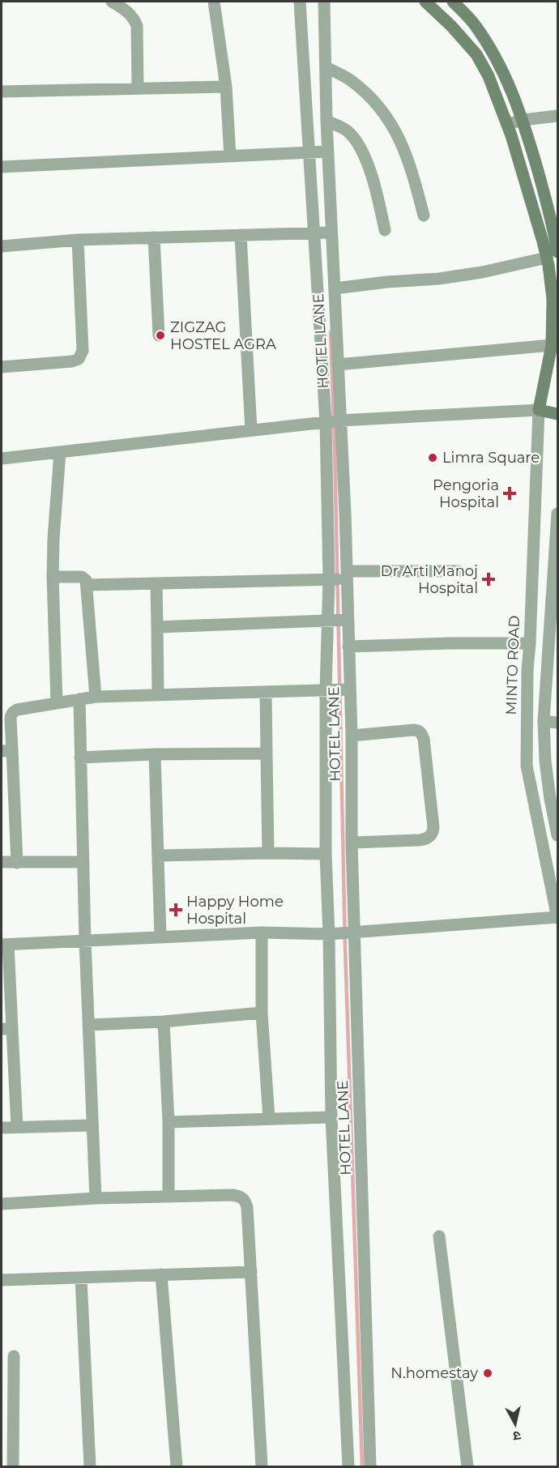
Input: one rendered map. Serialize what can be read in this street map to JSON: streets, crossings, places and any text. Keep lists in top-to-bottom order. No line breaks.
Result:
{"streets":{"main road":["MINTO ROAD"],"street":["HOTEL LANE"]},"places":{"other":["ZIGZAG HOSTEL AGRA","Limra Square","N.homestay"],"health":["Pengoria Hospital","Dr Arti Manoj Hospital","Happy Home Hospital"]},"north":"bottom"}
